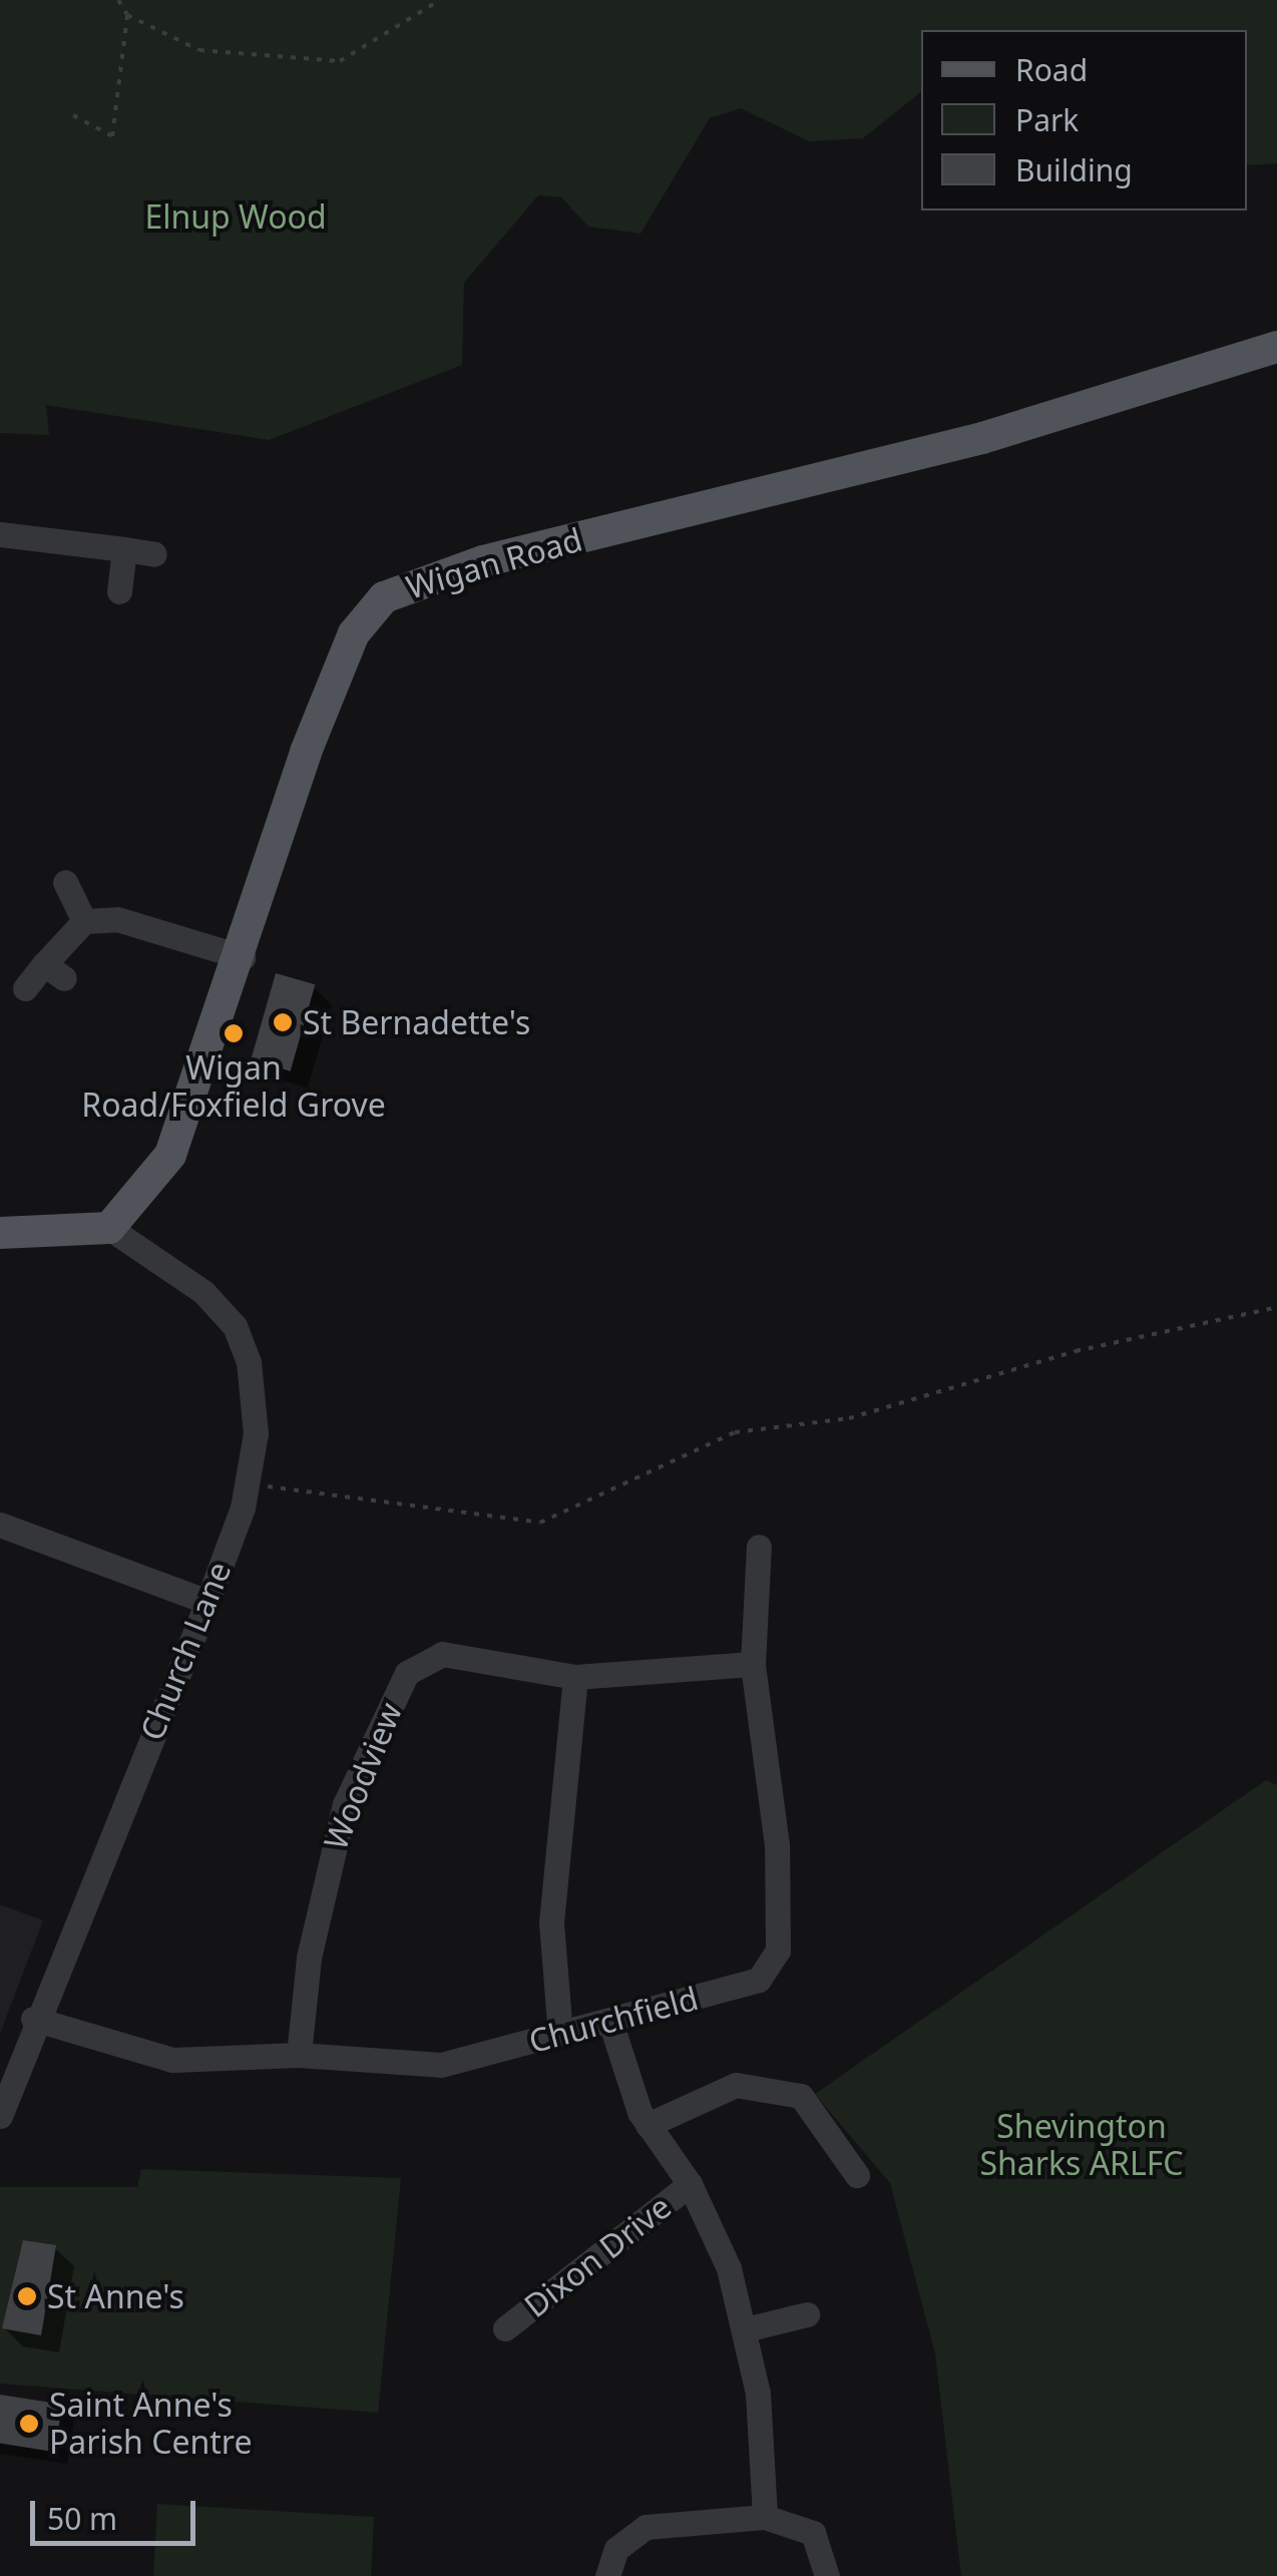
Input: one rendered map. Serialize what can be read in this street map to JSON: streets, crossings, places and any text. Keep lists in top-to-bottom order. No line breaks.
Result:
{"streets":{"main road":["Wigan Road"],"street":["Church Lane","Woodview","Churchfield","Dixon Drive"]},"crossings":[["Wigan Road","Church Lane"],["Church Lane","Churchfield"],["Woodview","Churchfield"]],"parks":["Elnup Wood","Shevington Sharks ARLFC"],"places":["St Bernadette's","Wigan Road/Foxfield Grove","St Anne's","Saint Anne's Parish Centre"],"legend":["Road","Park","Building"],"scale_bar":"50 m"}
